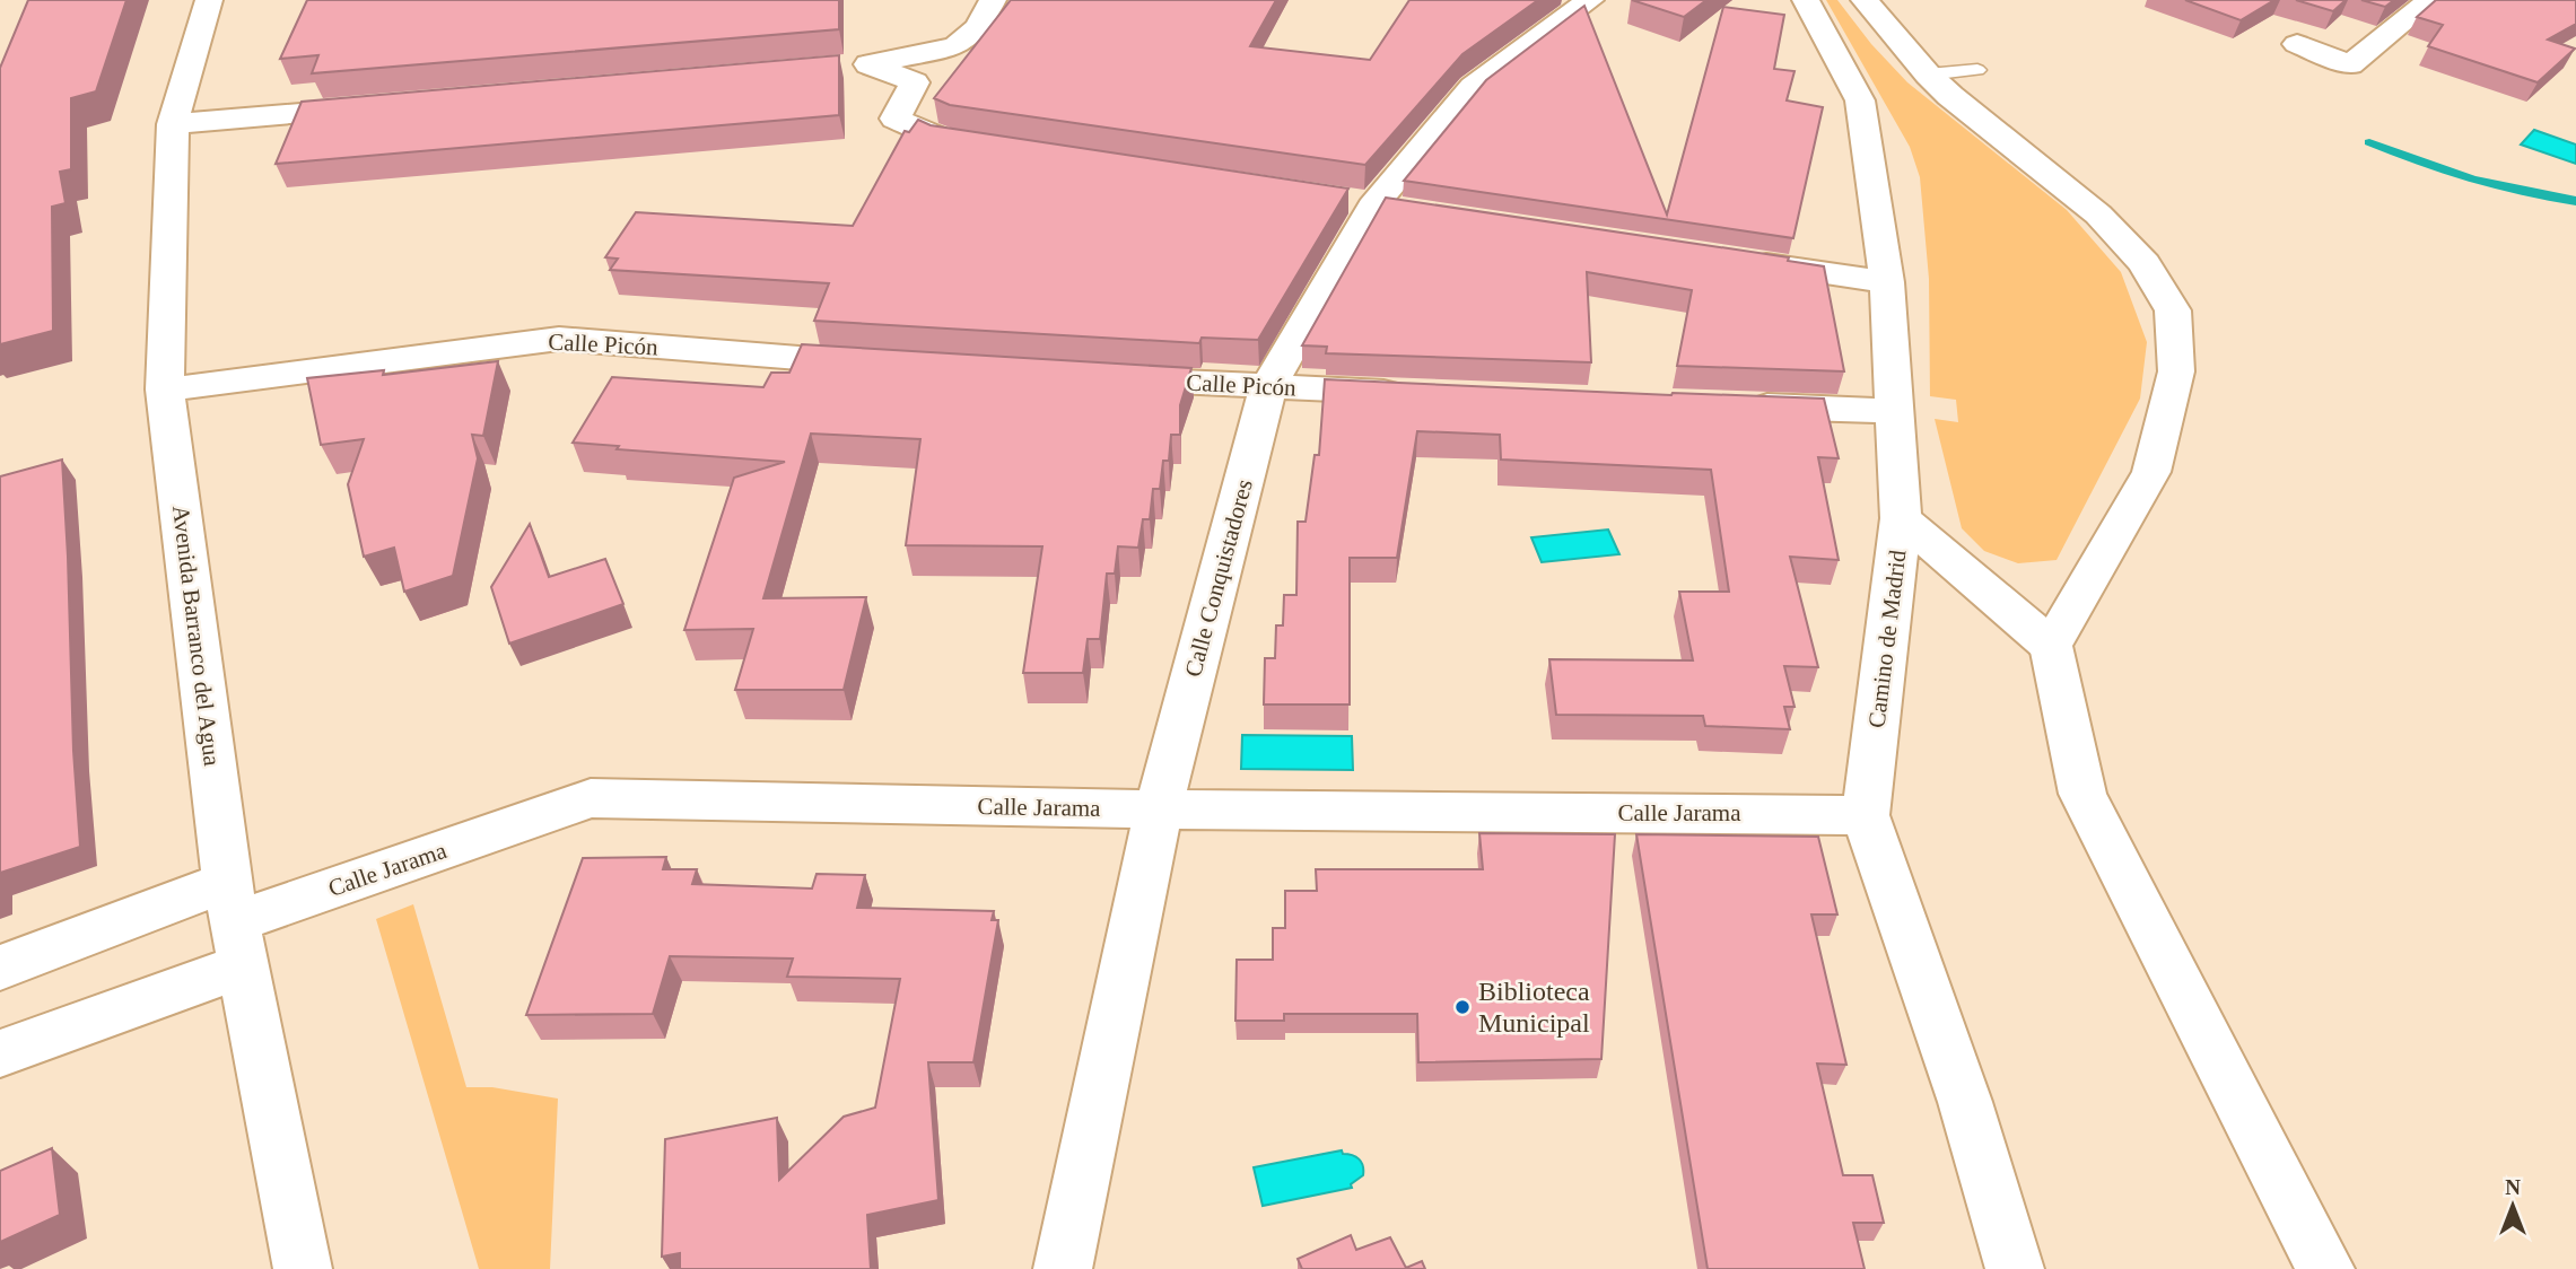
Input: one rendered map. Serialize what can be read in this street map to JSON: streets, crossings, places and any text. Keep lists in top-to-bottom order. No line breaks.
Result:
{"streets":{"street":["Calle Picón","Calle Conquistadores","Avenida Barranco del Agua","Camino de Madrid","Calle Jarama"]},"crossings":[["Calle Picón","Calle Conquistadores"],["Calle Picón","Avenida Barranco del Agua"],["Calle Conquistadores","Calle Jarama"],["Avenida Barranco del Agua","Calle Jarama"],["Camino de Madrid","Calle Jarama"]],"places":["Biblioteca Municipal"],"north":"top"}
